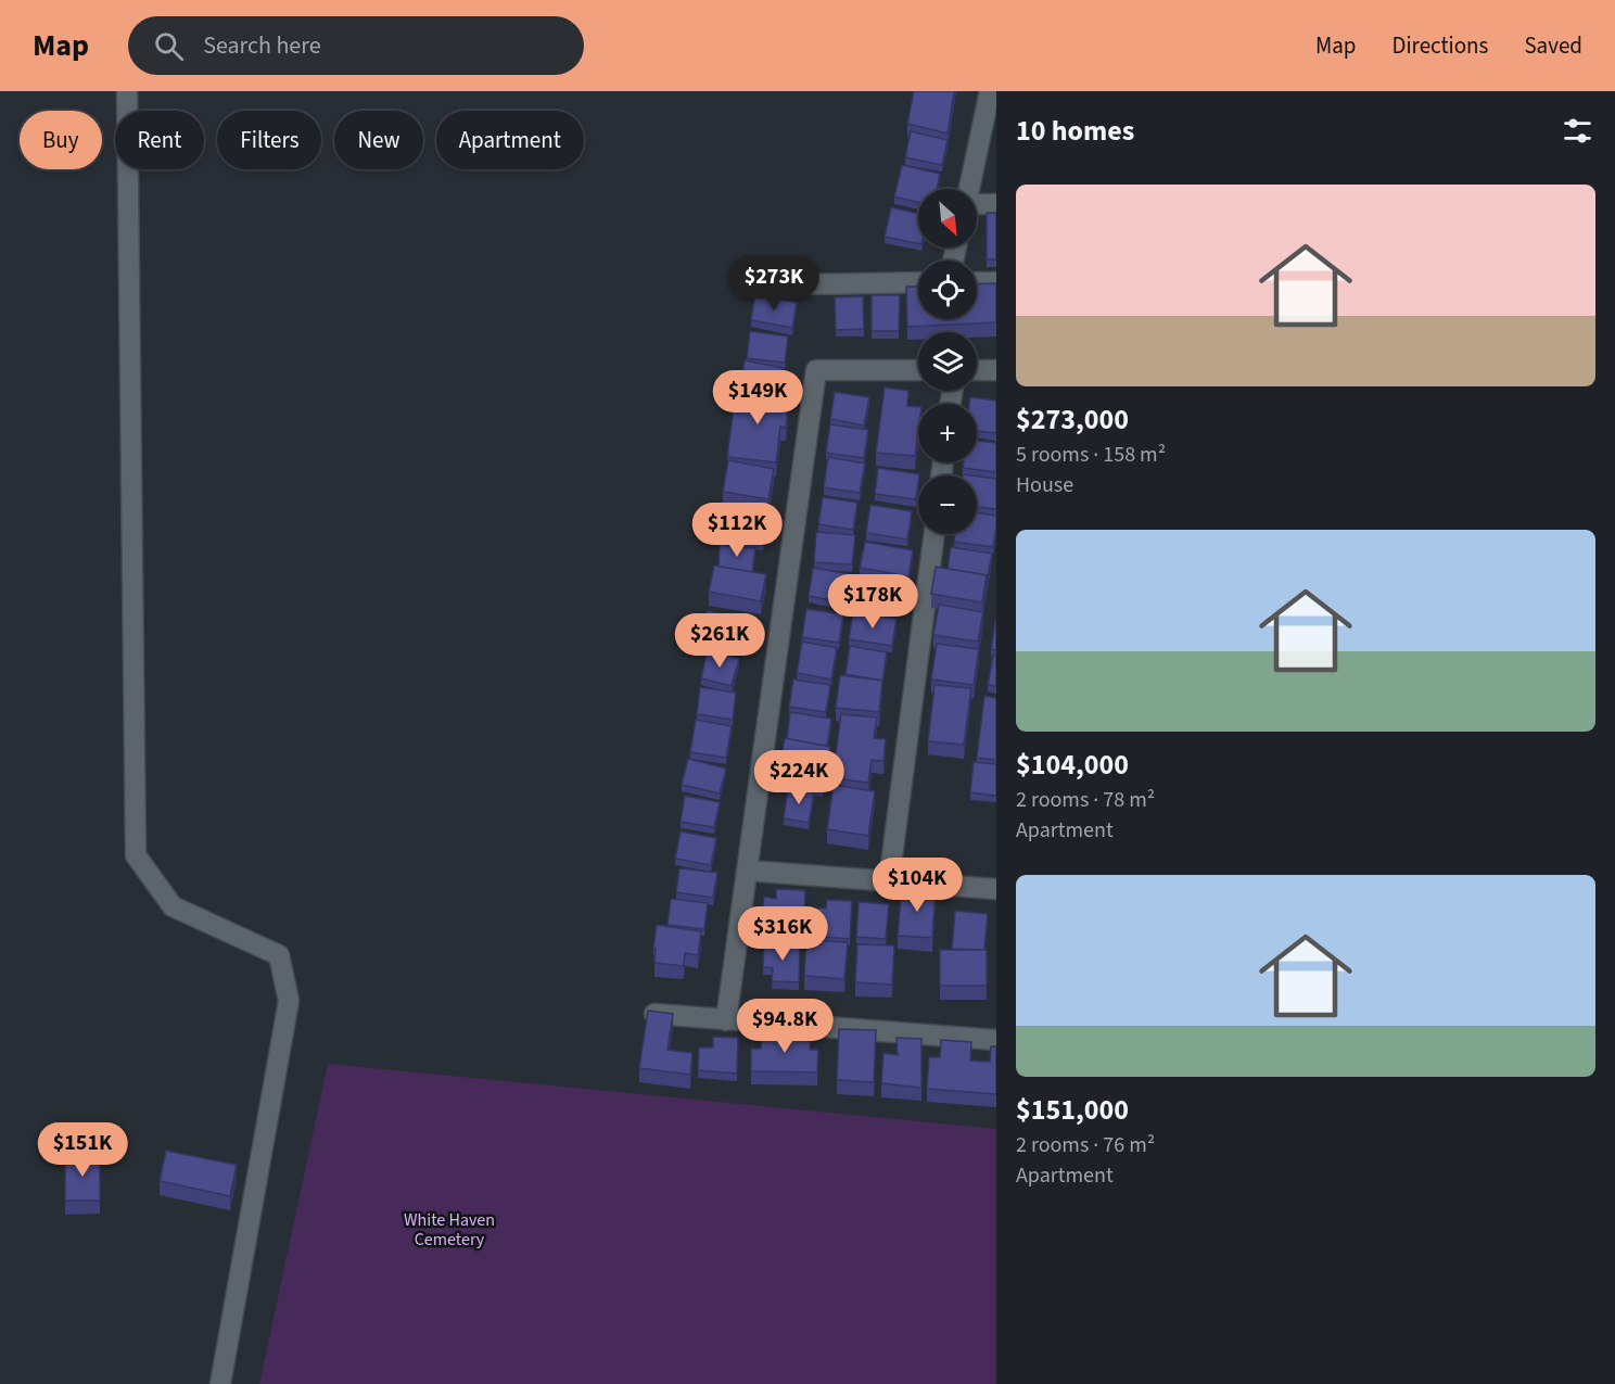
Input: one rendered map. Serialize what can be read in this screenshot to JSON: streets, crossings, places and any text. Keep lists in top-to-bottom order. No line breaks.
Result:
{"parks":["White Haven Cemetery"],"north":"bottom right","page":{"header":"Map","search":"Search here","nav":["Map","Directions","Saved"],"heading":"10 homes","chip":["Buy","Rent","Filters","New","Apartment"],"list":[{"name":"$273,000","note":"5 rooms · 158 m² · House"},{"name":"$104,000","note":"2 rooms · 78 m² · Apartment"},{"name":"$151,000","note":"2 rooms · 76 m² · Apartment"}],"map_buttons":["+","−"],"price":["$273K","$149K","$112K","$178K","$261K","$224K","$104K","$316K","$94.8K","$151K"]}}
